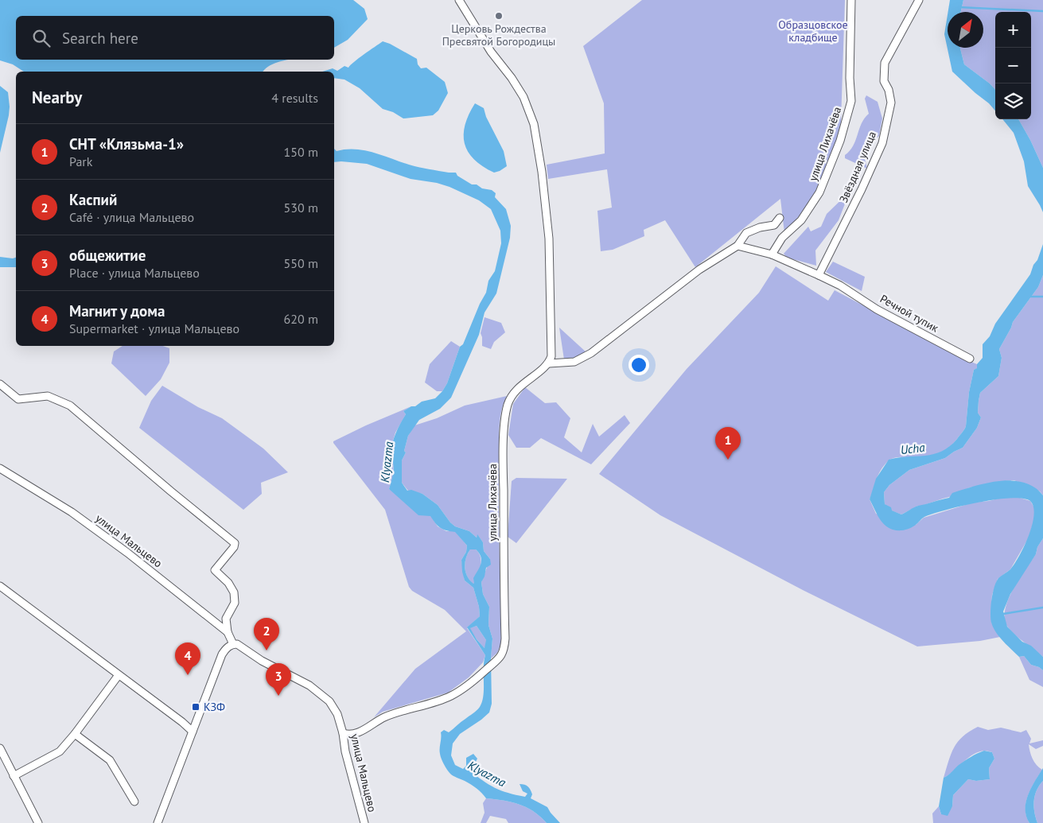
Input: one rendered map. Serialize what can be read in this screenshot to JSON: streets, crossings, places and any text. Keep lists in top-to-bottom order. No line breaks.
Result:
{"streets":{"street":["улица Лихачёва","Звёздная улица","Речной тупик","улица Мальцево"]},"crossings":[["улица Лихачёва","Речной тупик"],["улица Лихачёва","улица Мальцево"],["Звёздная улица","Речной тупик"]],"water":["Ucha","Klyazma"],"parks":["Образцовское кладбище"],"places":{"other":["Церковь Рождества Пресвятой Богородицы"],"transit":["КЗФ"]},"north":"top right","page":{"map_buttons":["+","−"],"search":"Search here","heading":["Nearby","4 results"],"list":[{"mark":"1","name":"СНТ «Клязьма-1»","note":"Park","value":"150 m"},{"mark":"2","name":"Каспий","note":"Café · улица Мальцево","value":"530 m"},{"mark":"3","name":"общежитие","note":"Place · улица Мальцево","value":"550 m"},{"mark":"4","name":"Магнит у дома","note":"Supermarket · улица Мальцево","value":"620 m"}],"pins":["1","2","4","3"]}}
